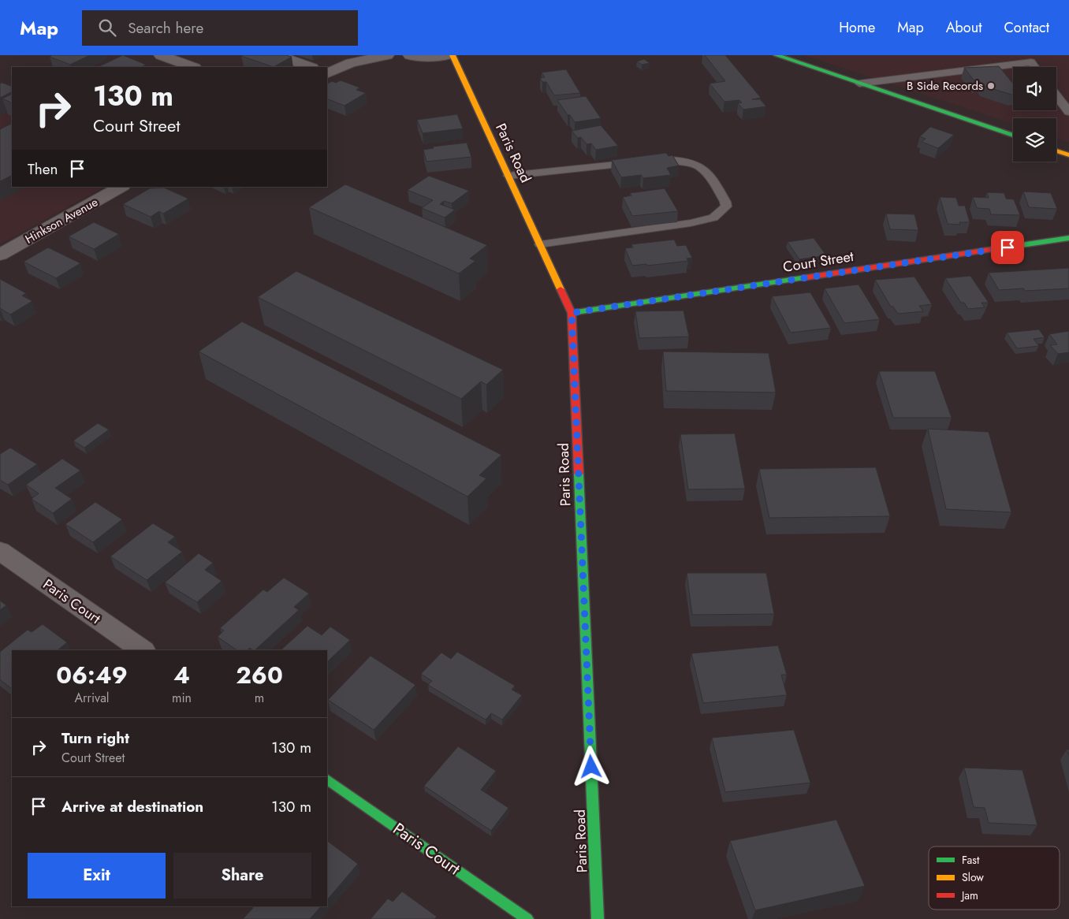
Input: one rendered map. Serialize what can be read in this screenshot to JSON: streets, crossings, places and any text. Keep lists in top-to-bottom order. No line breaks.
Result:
{"streets":{"main road":["Paris Road","Court Street","Paris Court"],"street":["Hinkson Avenue"]},"crossings":[["Paris Road","Court Street"]],"places":["B Side Records"],"legend":["Fast","Slow","Jam"],"page":{"header":"Map","search":"Search here","nav":["Home","Map","About","Contact"],"turn":["130 m","Court Street"],"then":"Then","eta":["06:49","Arrival","4","min","260","m"],"list":[{"name":"Turn right","note":"Court Street","value":"130 m"},{"name":"Arrive at destination","value":"130 m"}],"buttons":["Exit","Share"]}}
